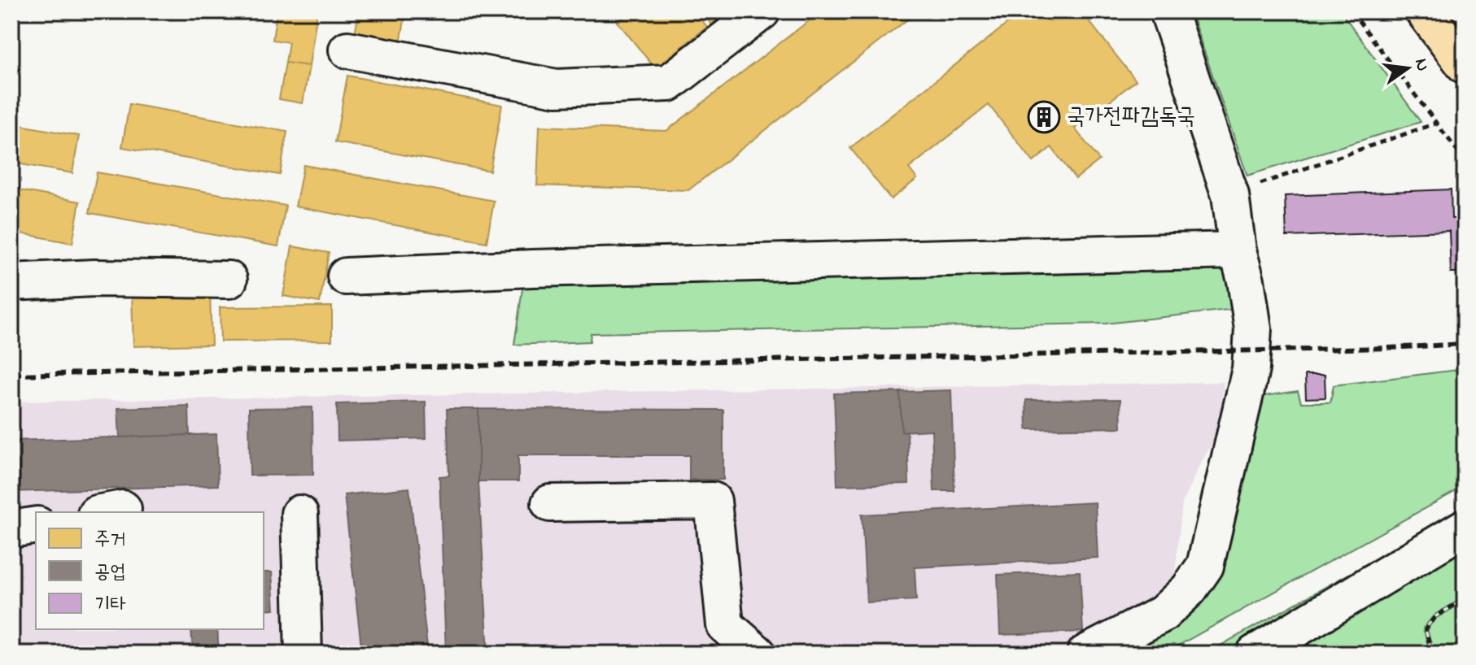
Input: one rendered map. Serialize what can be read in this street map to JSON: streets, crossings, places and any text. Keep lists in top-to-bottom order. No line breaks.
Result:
{"places":{"building":["국가전파감독국"]},"legend":["주거","공업","기타"],"north":"right"}
